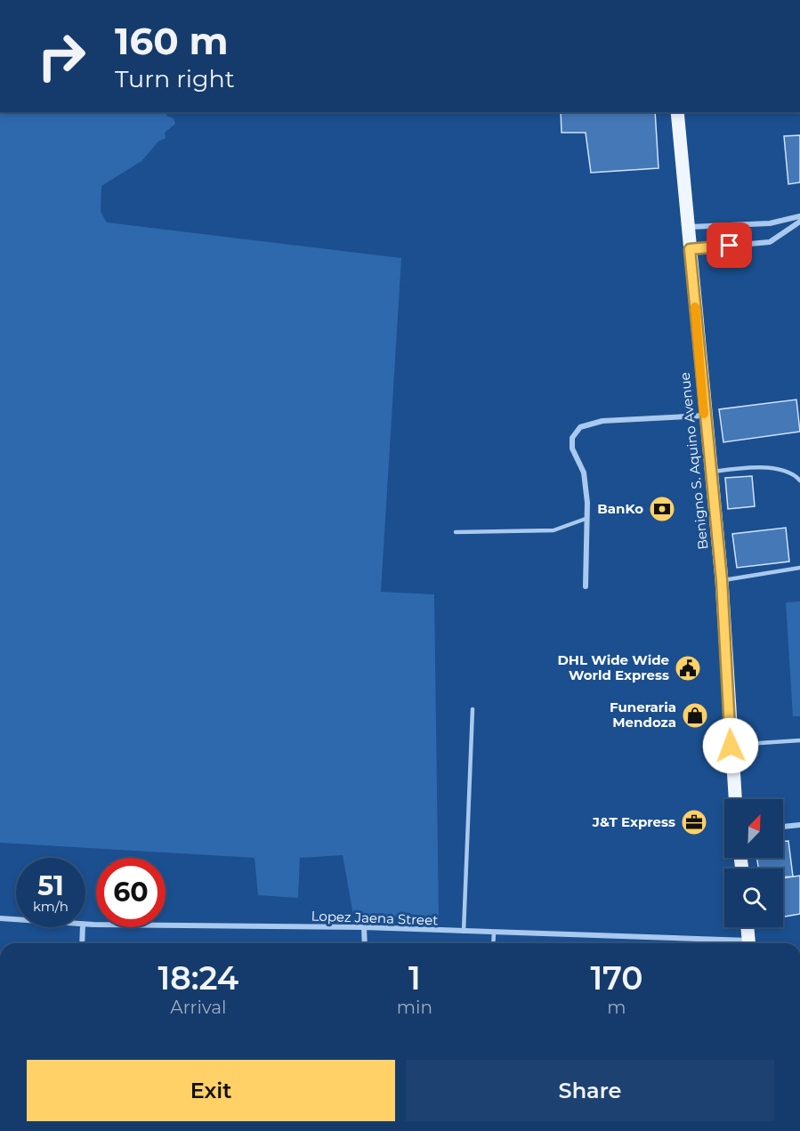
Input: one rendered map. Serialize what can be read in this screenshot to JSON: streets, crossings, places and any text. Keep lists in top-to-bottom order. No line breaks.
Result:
{"streets":{"main road":["Benigno S. Aquino Avenue"],"street":["Lopez Jaena Street"]},"places":{"bank":["BanKo"],"public building":["DHL Wide Wide World Express"],"shop":["Funeraria Mendoza"],"office":["J&T Express"]},"north":"top right","page":{"turn":["160 m","Turn right"],"speed":"51 km/h","limit":"60","eta":["18:24","Arrival","1","min","170","m"],"buttons":["Exit","Share"]}}
